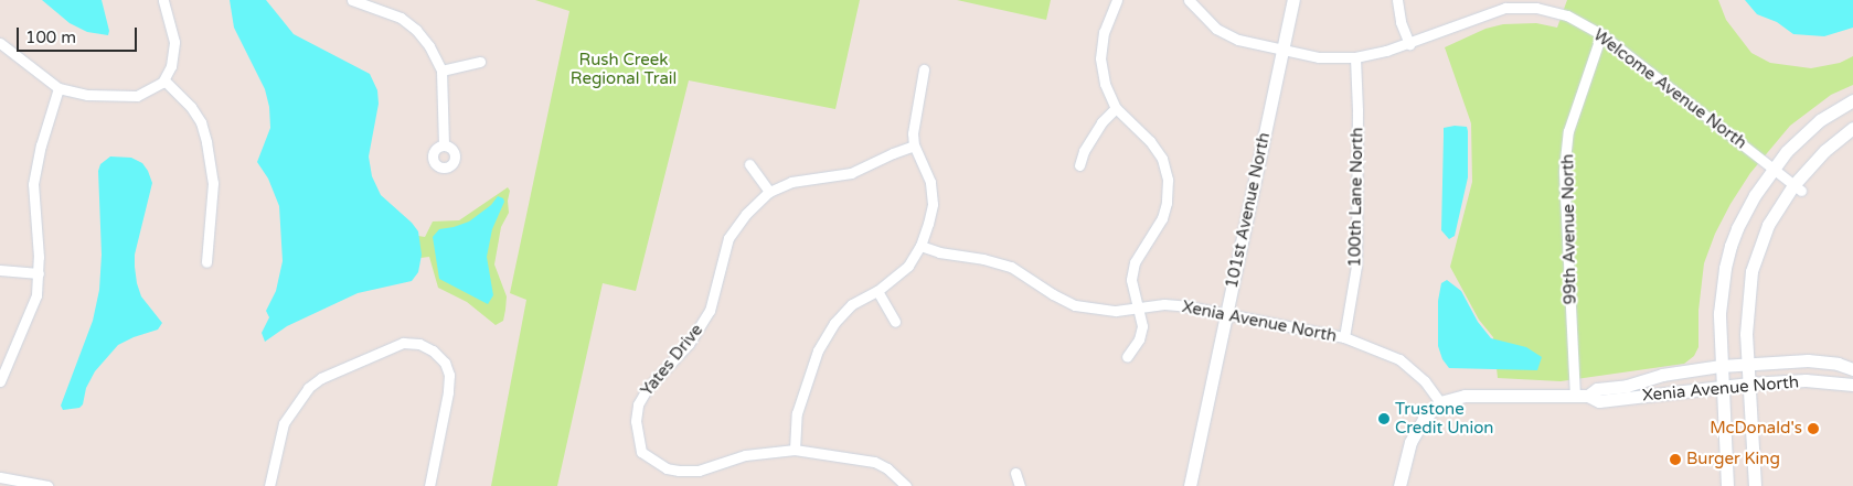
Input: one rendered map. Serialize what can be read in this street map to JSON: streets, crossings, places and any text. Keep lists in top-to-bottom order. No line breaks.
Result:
{"streets":{"street":["Welcome Avenue North","100th Lane North","101st Avenue North","99th Avenue North","Xenia Avenue North","Yates Drive"]},"crossings":[["Welcome Avenue North","100th Lane North"],["Welcome Avenue North","101st Avenue North"],["Welcome Avenue North","99th Avenue North"],["100th Lane North","Xenia Avenue North"],["101st Avenue North","Xenia Avenue North"],["99th Avenue North","Xenia Avenue North"]],"parks":["Rush Creek Regional Trail"],"places":["Trustone Credit Union","McDonald's","Burger King"],"scale_bar":"100 m"}
